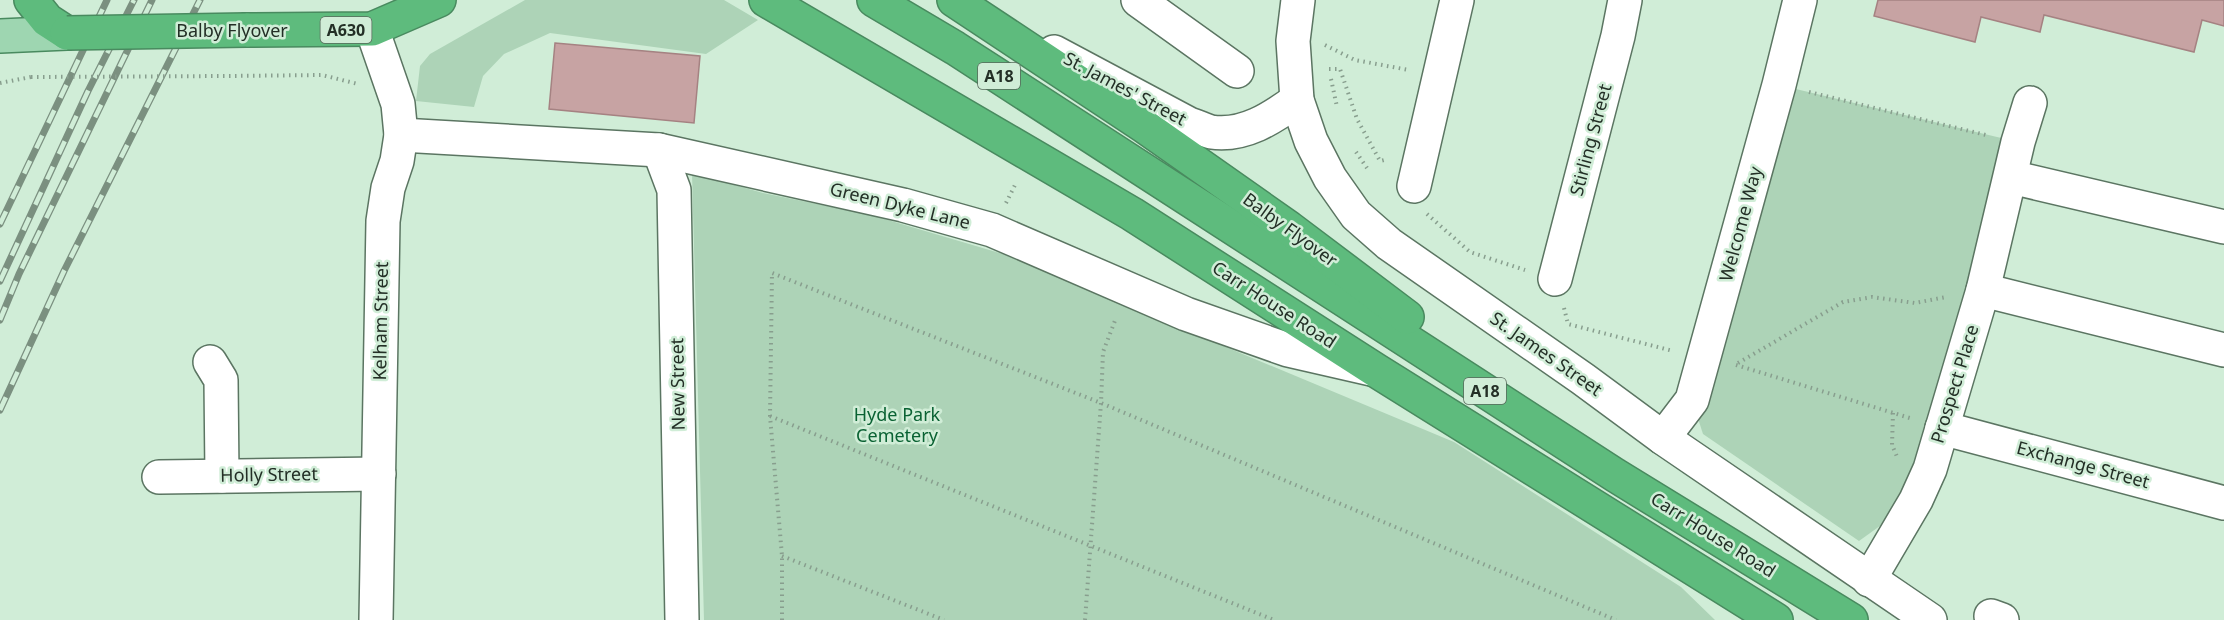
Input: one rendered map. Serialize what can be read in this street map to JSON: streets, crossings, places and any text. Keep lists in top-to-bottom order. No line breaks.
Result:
{"streets":{"highway":["A630","Balby Flyover","A18","Carr House Road"],"street":["St. James' Street","Stirling Street","Green Dyke Lane","Welcome Way","Kelham Street","St. James Street","New Street","Prospect Place","Exchange Street","Holly Street"]},"crossings":[["A630","Balby Flyover"],["Balby Flyover","St. James' Street"],["Balby Flyover","Carr House Road"],["Balby Flyover","Kelham Street"],["St. James' Street","St. James Street"],["Green Dyke Lane","Carr House Road"],["Green Dyke Lane","Kelham Street"],["Green Dyke Lane","New Street"],["Welcome Way","St. James Street"],["Kelham Street","Holly Street"],["St. James Street","Prospect Place"],["Prospect Place","Exchange Street"]],"parks":["Hyde Park Cemetery"]}
